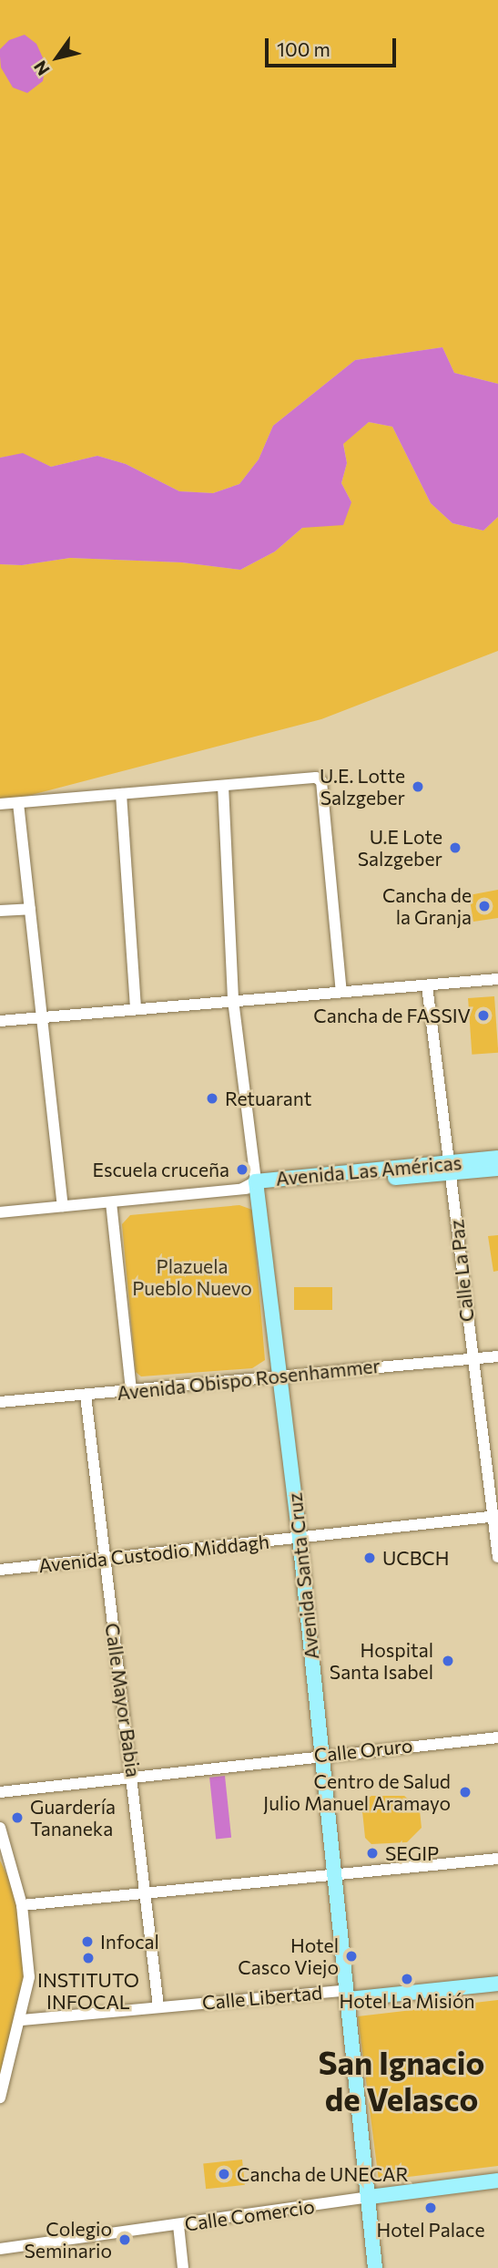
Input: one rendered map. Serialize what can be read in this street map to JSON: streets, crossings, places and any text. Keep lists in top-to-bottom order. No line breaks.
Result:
{"streets":{"main road":["Avenida Las Américas","Avenida Santa Cruz","Calle Libertad","Calle Comercio"],"street":["Calle La Paz","Avenida Obispo Rosenhammer","Avenida Custodio Middagh","Calle Mayor Babia","Calle Oruro"]},"crossings":[["Avenida Las Américas","Calle La Paz"],["Avenida Las Américas","Avenida Santa Cruz"],["Calle La Paz","Avenida Obispo Rosenhammer"],["Calle La Paz","Avenida Custodio Middagh"],["Avenida Obispo Rosenhammer","Avenida Santa Cruz"],["Avenida Obispo Rosenhammer","Calle Mayor Babia"],["Avenida Custodio Middagh","Avenida Santa Cruz"],["Avenida Custodio Middagh","Calle Mayor Babia"],["Avenida Santa Cruz","Calle Oruro"],["Avenida Santa Cruz","Calle Libertad"],["Avenida Santa Cruz","Calle Comercio"],["Calle Mayor Babia","Calle Oruro"],["Calle Mayor Babia","Calle Libertad"]],"districts":["San Ignacio de Velasco"],"parks":["Plazuela Pueblo Nuevo"],"places":["U.E. Lotte Salzgeber","U.E Lote Salzgeber","Cancha de la Granja","Cancha de FASSIV","Retuarant","Escuela cruceña","UCBCH","Hospital Santa Isabel","Centro de Salud Julio Manuel Aramayo","Guardería Tananeka","SEGIP","Infocal","Hotel Casco Viejo","INSTITUTO INFOCAL","Hotel La Misión","Cancha de UNECAR","Hotel Palace","Colegio Seminario"],"scale_bar":"100 m","north":"bottom left"}
